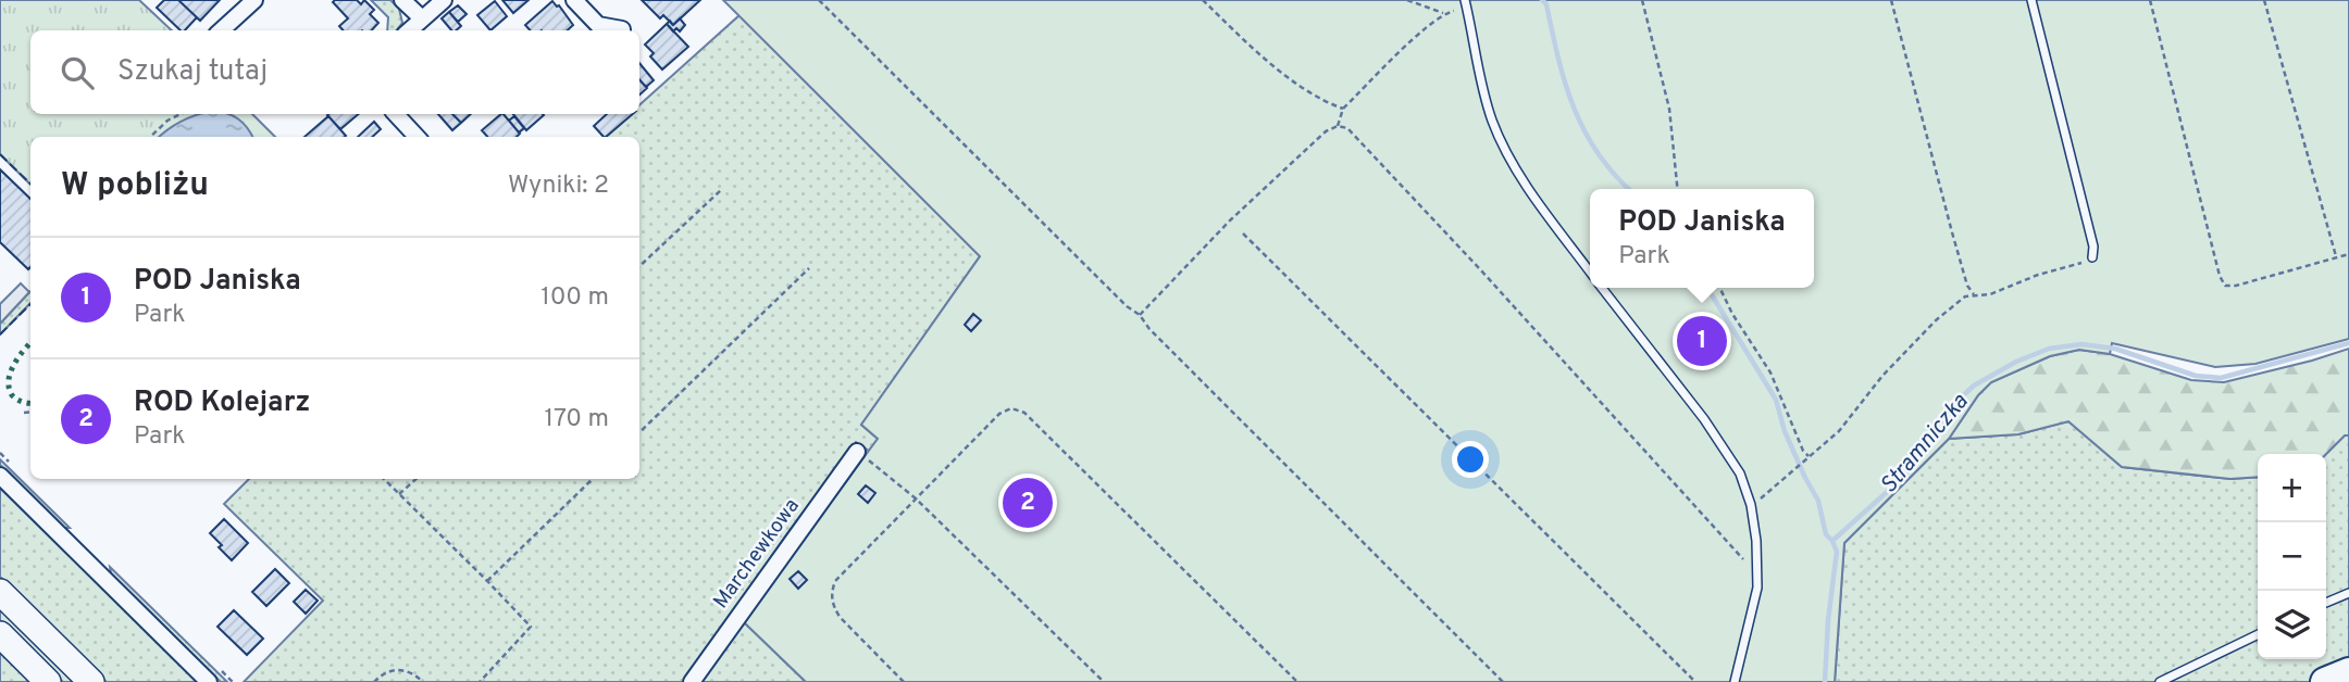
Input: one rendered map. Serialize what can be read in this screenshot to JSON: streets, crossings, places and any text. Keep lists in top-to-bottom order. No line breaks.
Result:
{"streets":{"street":["Marchewkowa"]},"water":["Stramniczka"],"page":{"search":"Szukaj tutaj","heading":["W pobliżu","Wyniki: 2"],"popup":["POD Janiska","Park"],"list":[{"mark":"1","name":"POD Janiska","note":"Park","value":"100 m"},{"mark":"2","name":"ROD Kolejarz","note":"Park","value":"170 m"}],"pins":["1","2"],"map_buttons":["+","−"]}}
